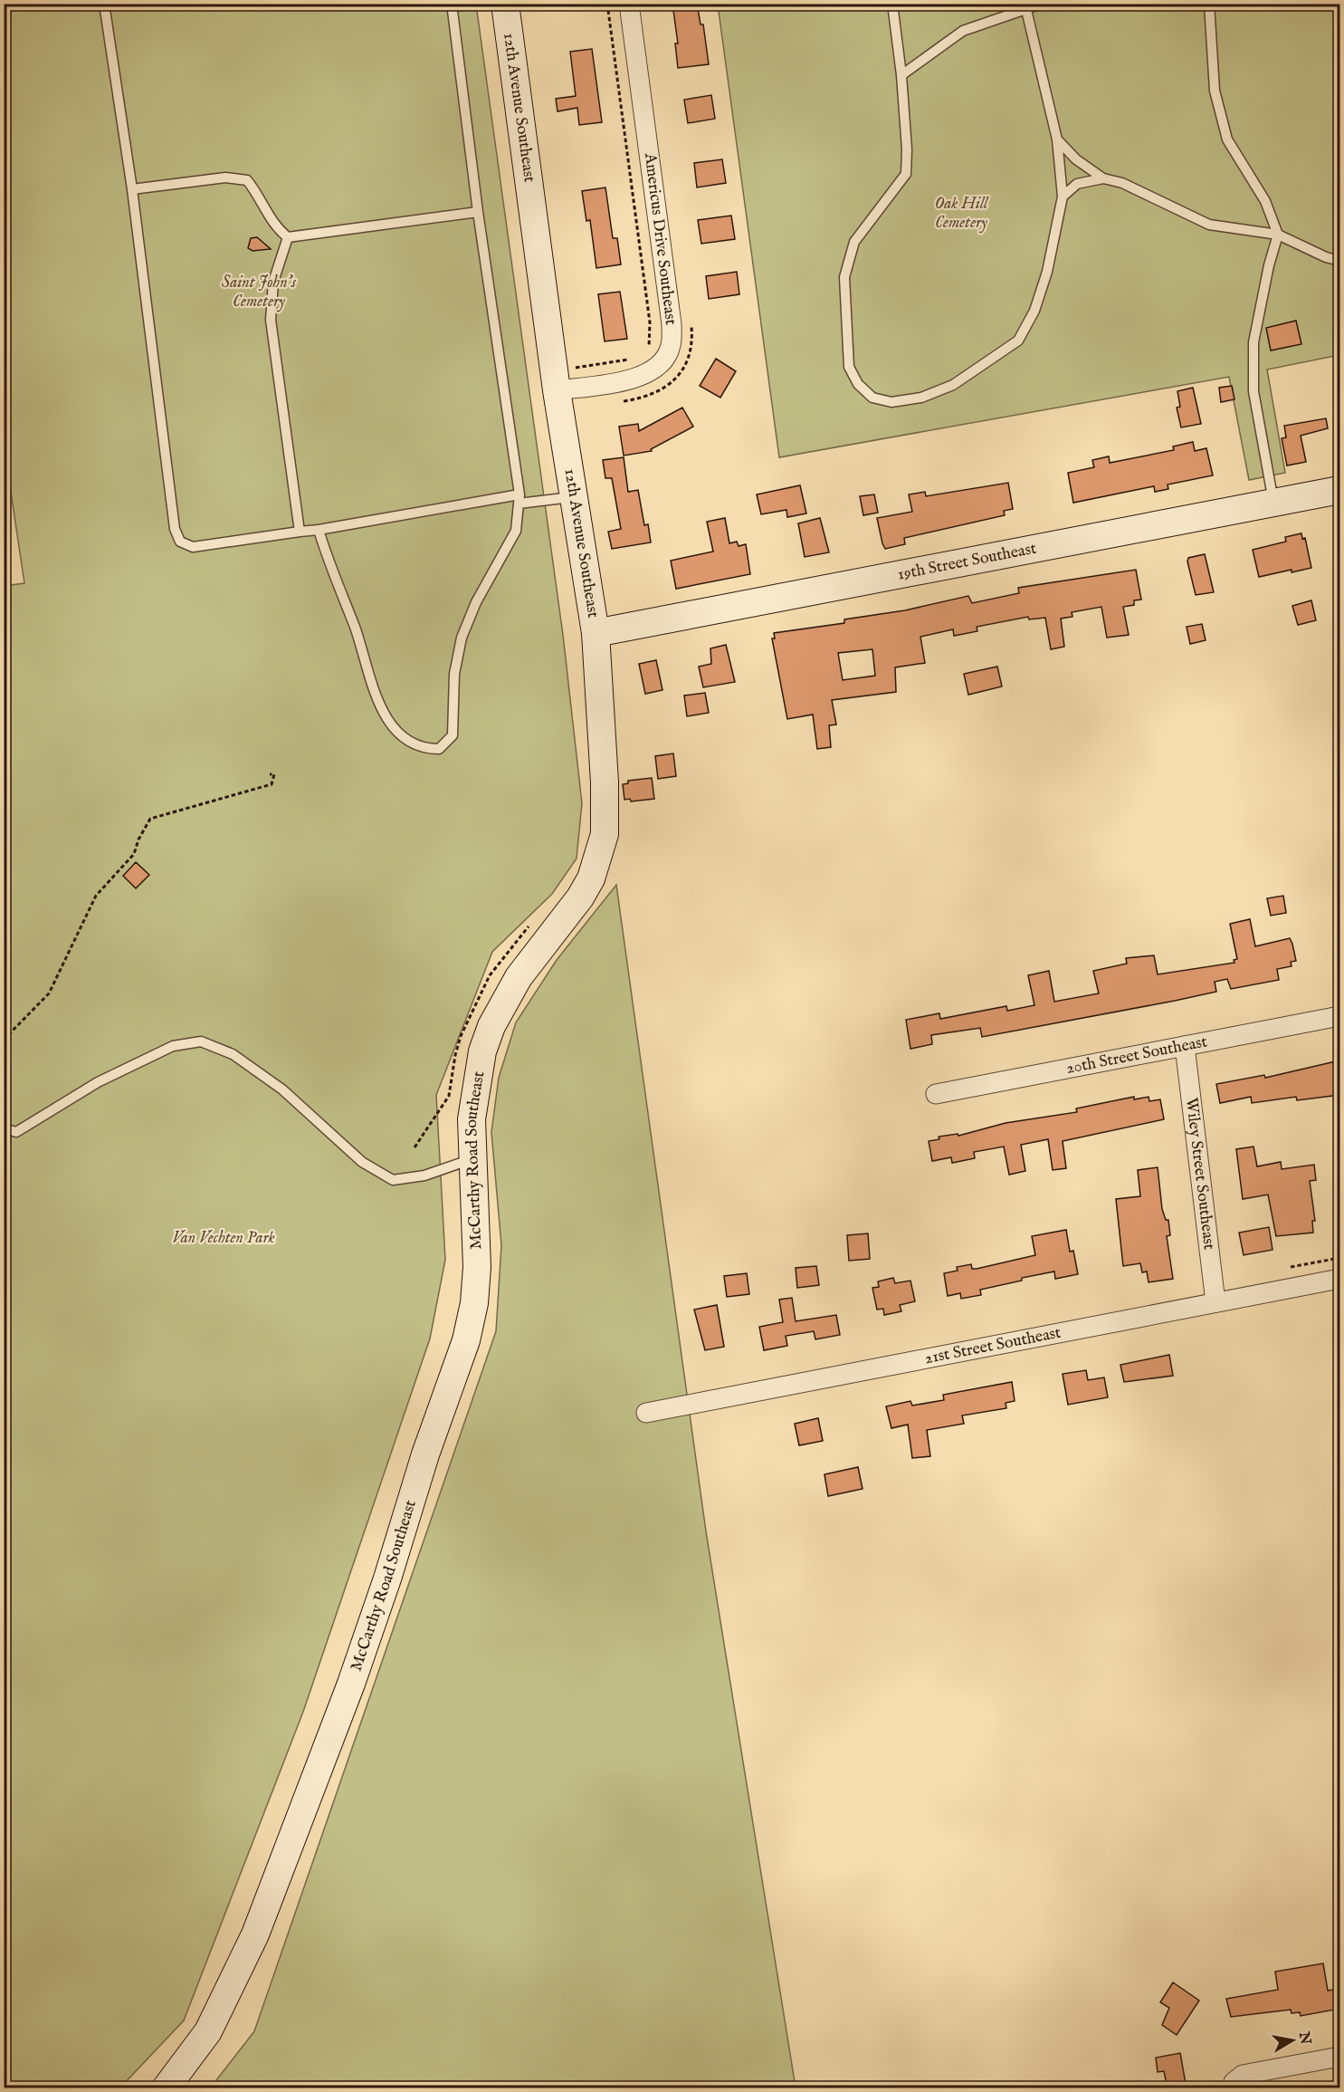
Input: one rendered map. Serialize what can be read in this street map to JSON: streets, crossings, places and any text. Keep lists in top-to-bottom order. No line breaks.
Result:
{"streets":{"street":["12th Avenue Southeast","Americus Drive Southeast","19th Street Southeast","20th Street Southeast","McCarthy Road Southeast","Wiley Street Southeast","21st Street Southeast"]},"crossings":[["12th Avenue Southeast","Americus Drive Southeast"],["12th Avenue Southeast","19th Street Southeast"],["12th Avenue Southeast","McCarthy Road Southeast"],["20th Street Southeast","Wiley Street Southeast"],["Wiley Street Southeast","21st Street Southeast"]],"parks":["Oak Hill Cemetery","Saint John's Cemetery","Van Vechten Park"],"north":"right"}
